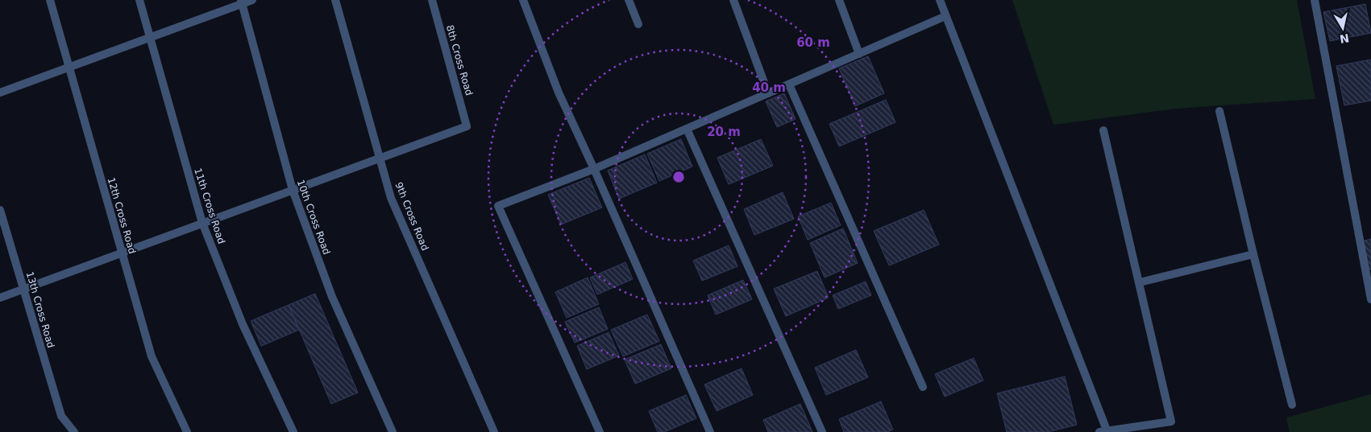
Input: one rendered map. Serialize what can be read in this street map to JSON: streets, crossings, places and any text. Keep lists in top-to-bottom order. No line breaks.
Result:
{"streets":{"street":["8th Cross Road","11th Cross Road","12th Cross Road","9th Cross Road","10th Cross Road","13th Cross Road"]},"crossings":[["8th Cross Road","9th Cross Road"]],"north":"bottom","rings":["60 m","40 m","20 m"]}
